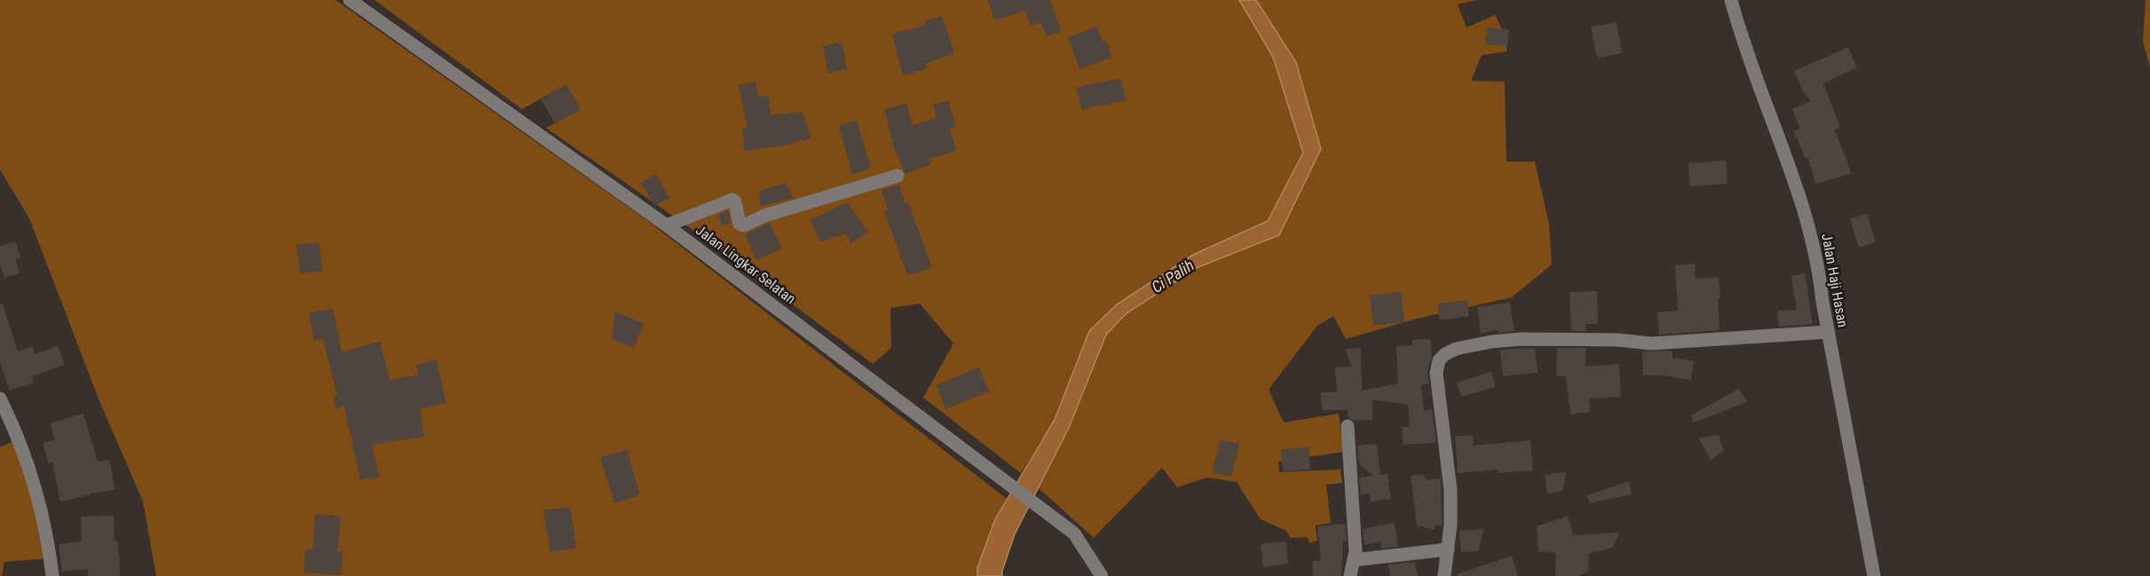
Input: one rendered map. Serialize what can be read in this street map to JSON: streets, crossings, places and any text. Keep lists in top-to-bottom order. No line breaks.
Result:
{"streets":{"street":["Jalan Lingkar Selatan","Jalan Haji Hasan"]},"water":["Ci Palih"]}
